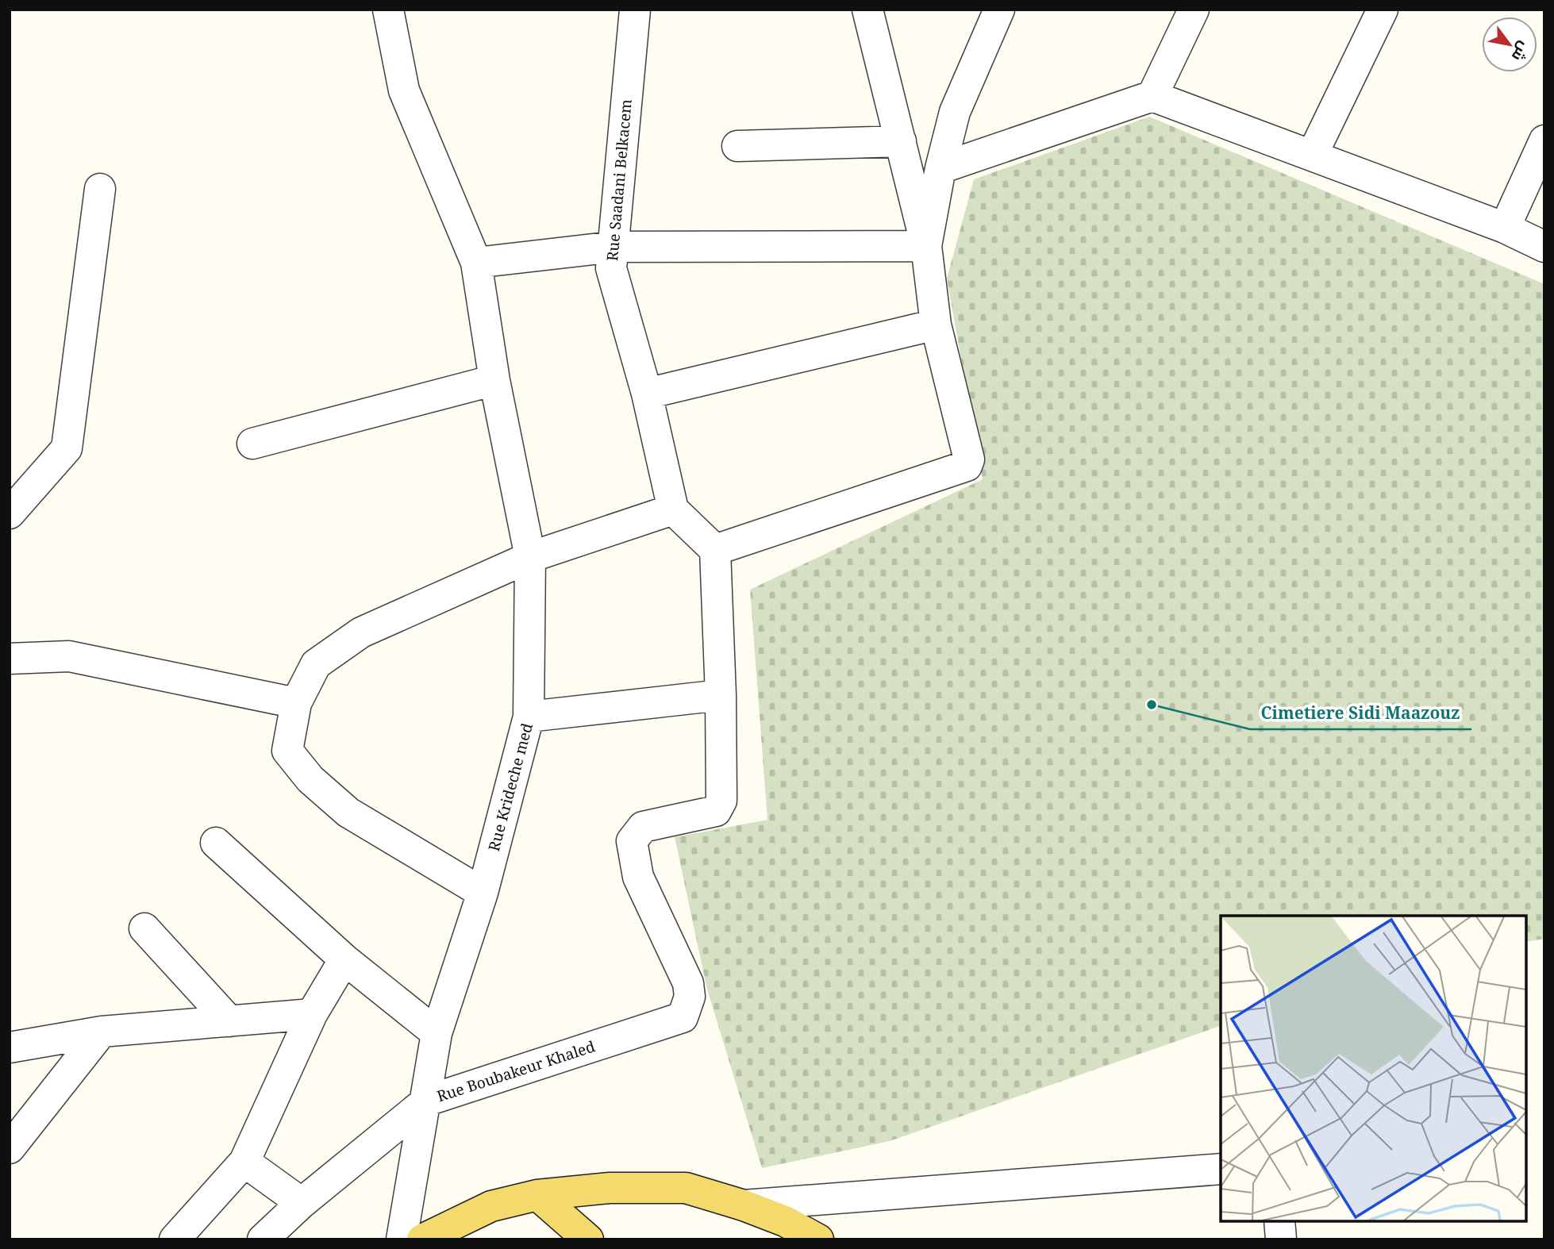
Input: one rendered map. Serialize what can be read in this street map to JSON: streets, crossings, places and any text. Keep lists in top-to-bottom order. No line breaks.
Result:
{"streets":{"street":["Rue Saadani Belkacem","Rue Krideche med","Rue Boubakeur Khaled"]},"crossings":[["Rue Krideche med","Rue Boubakeur Khaled"]],"places":["Cimetiere Sidi Maazouz"],"north":"bottom right"}
